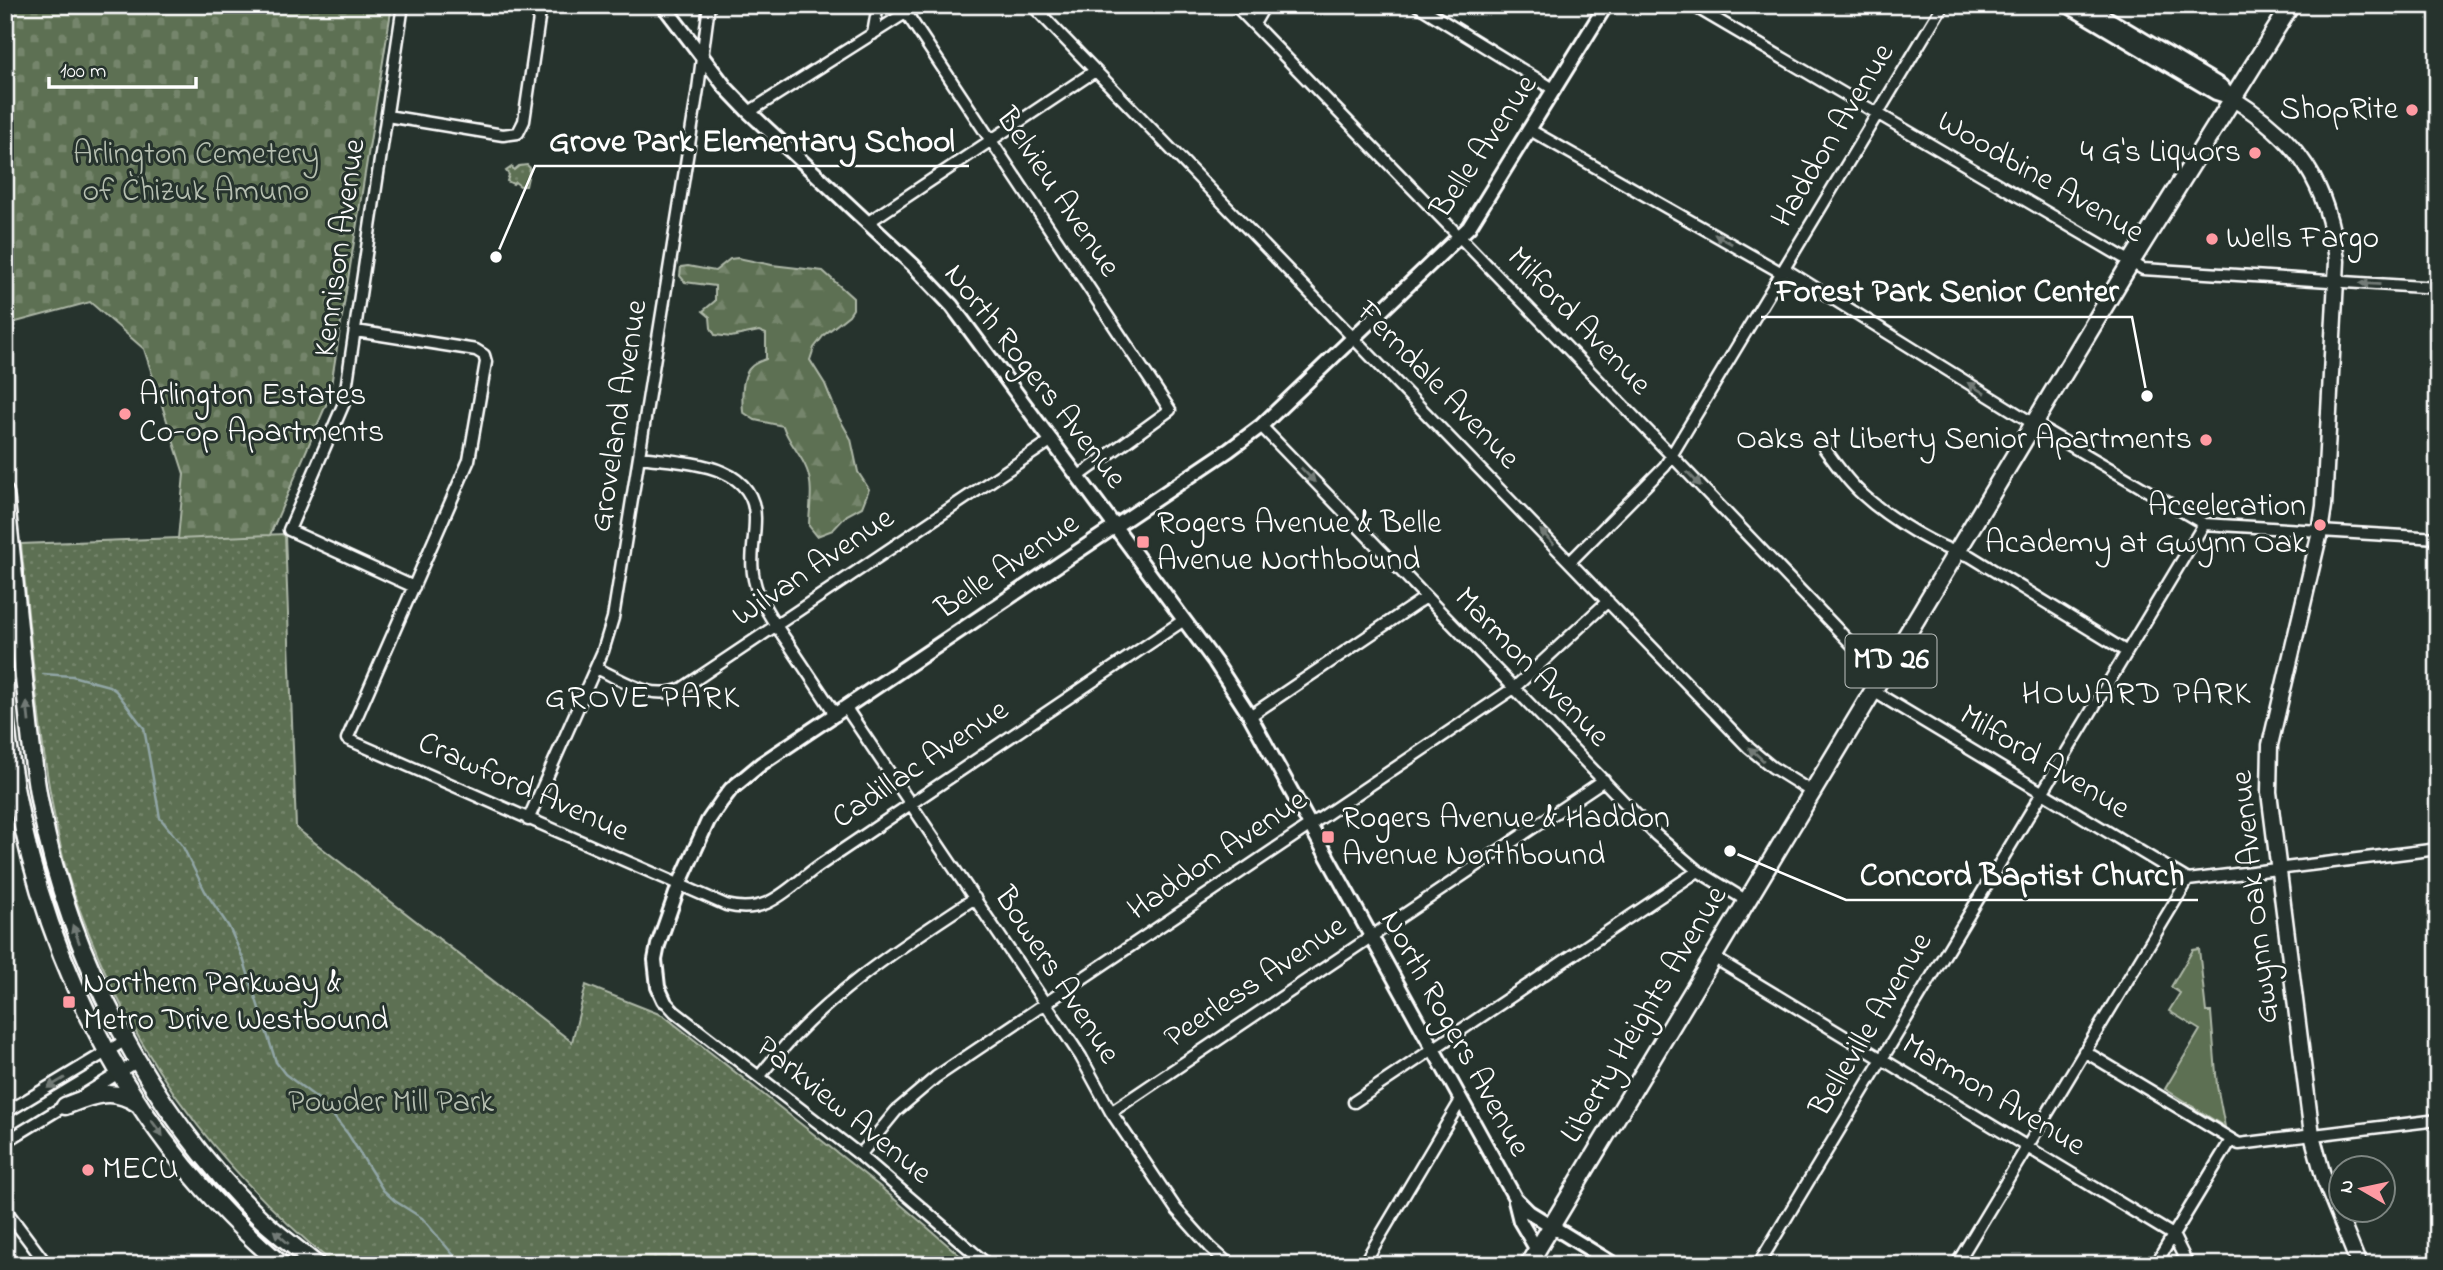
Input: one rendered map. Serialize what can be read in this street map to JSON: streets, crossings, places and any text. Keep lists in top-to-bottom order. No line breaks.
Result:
{"streets":{"main road":["MD 26","Gwynn Oak Avenue","Liberty Heights Avenue"],"street":["Haddon Avenue","Belle Avenue","Woodbine Avenue","Belvieu Avenue","Kennison Avenue","Milford Avenue","North Rogers Avenue","Ferndale Avenue","Groveland Avenue","Wilvan Avenue","Marmon Avenue","Cadillac Avenue","Crawford Avenue","Bowers Avenue","Peerless Avenue","Belleville Avenue","Parkview Avenue"]},"crossings":[["Haddon Avenue","Woodbine Avenue"],["Haddon Avenue","Milford Avenue"],["Haddon Avenue","North Rogers Avenue"],["Haddon Avenue","Ferndale Avenue"],["Haddon Avenue","Marmon Avenue"],["Haddon Avenue","Bowers Avenue"],["Haddon Avenue","Parkview Avenue"],["Belle Avenue","Milford Avenue"],["Belle Avenue","North Rogers Avenue"],["Belle Avenue","Ferndale Avenue"],["Belle Avenue","Marmon Avenue"],["Belle Avenue","Cadillac Avenue"],["Belle Avenue","Crawford Avenue"],["Belle Avenue","Bowers Avenue"],["Belle Avenue","Parkview Avenue"],["Woodbine Avenue","Gwynn Oak Avenue"],["Woodbine Avenue","Liberty Heights Avenue"],["Belvieu Avenue","North Rogers Avenue"],["Kennison Avenue","Crawford Avenue"],["Milford Avenue","Liberty Heights Avenue"],["Milford Avenue","Belleville Avenue"],["North Rogers Avenue","Groveland Avenue"],["North Rogers Avenue","Wilvan Avenue"],["North Rogers Avenue","Cadillac Avenue"],["North Rogers Avenue","Peerless Avenue"],["North Rogers Avenue","Liberty Heights Avenue"],["Ferndale Avenue","Liberty Heights Avenue"],["Groveland Avenue","Wilvan Avenue"],["Groveland Avenue","Crawford Avenue"],["Groveland Avenue","Bowers Avenue"],["Wilvan Avenue","Bowers Avenue"],["Marmon Avenue","Peerless Avenue"],["Marmon Avenue","Liberty Heights Avenue"],["Marmon Avenue","Belleville Avenue"],["Cadillac Avenue","Crawford Avenue"],["Cadillac Avenue","Bowers Avenue"],["Gwynn Oak Avenue","Liberty Heights Avenue"],["Bowers Avenue","Peerless Avenue"]],"one_way":["Ferndale Avenue"],"districts":["HOWARD PARK","GROVE PARK"],"parks":["Arlington Cemetery of Chizuk Amuno","Powder Mill Park"],"places":{"other":["ShopRite","4 G's Liquors","Wells Fargo","Grove Park Elementary School","Forest Park Senior Center","Arlington Estates Co-op Apartments","Oaks at Liberty Senior Apartments","Acceleration Academy at Gwynn Oak","Concord Baptist Church","MECU"],"transit":["Rogers Avenue & Belle Avenue Northbound","Rogers Avenue & Haddon Avenue Northbound","Northern Parkway & Metro Drive Westbound"]},"scale_bar":"100 m","north":"left"}
